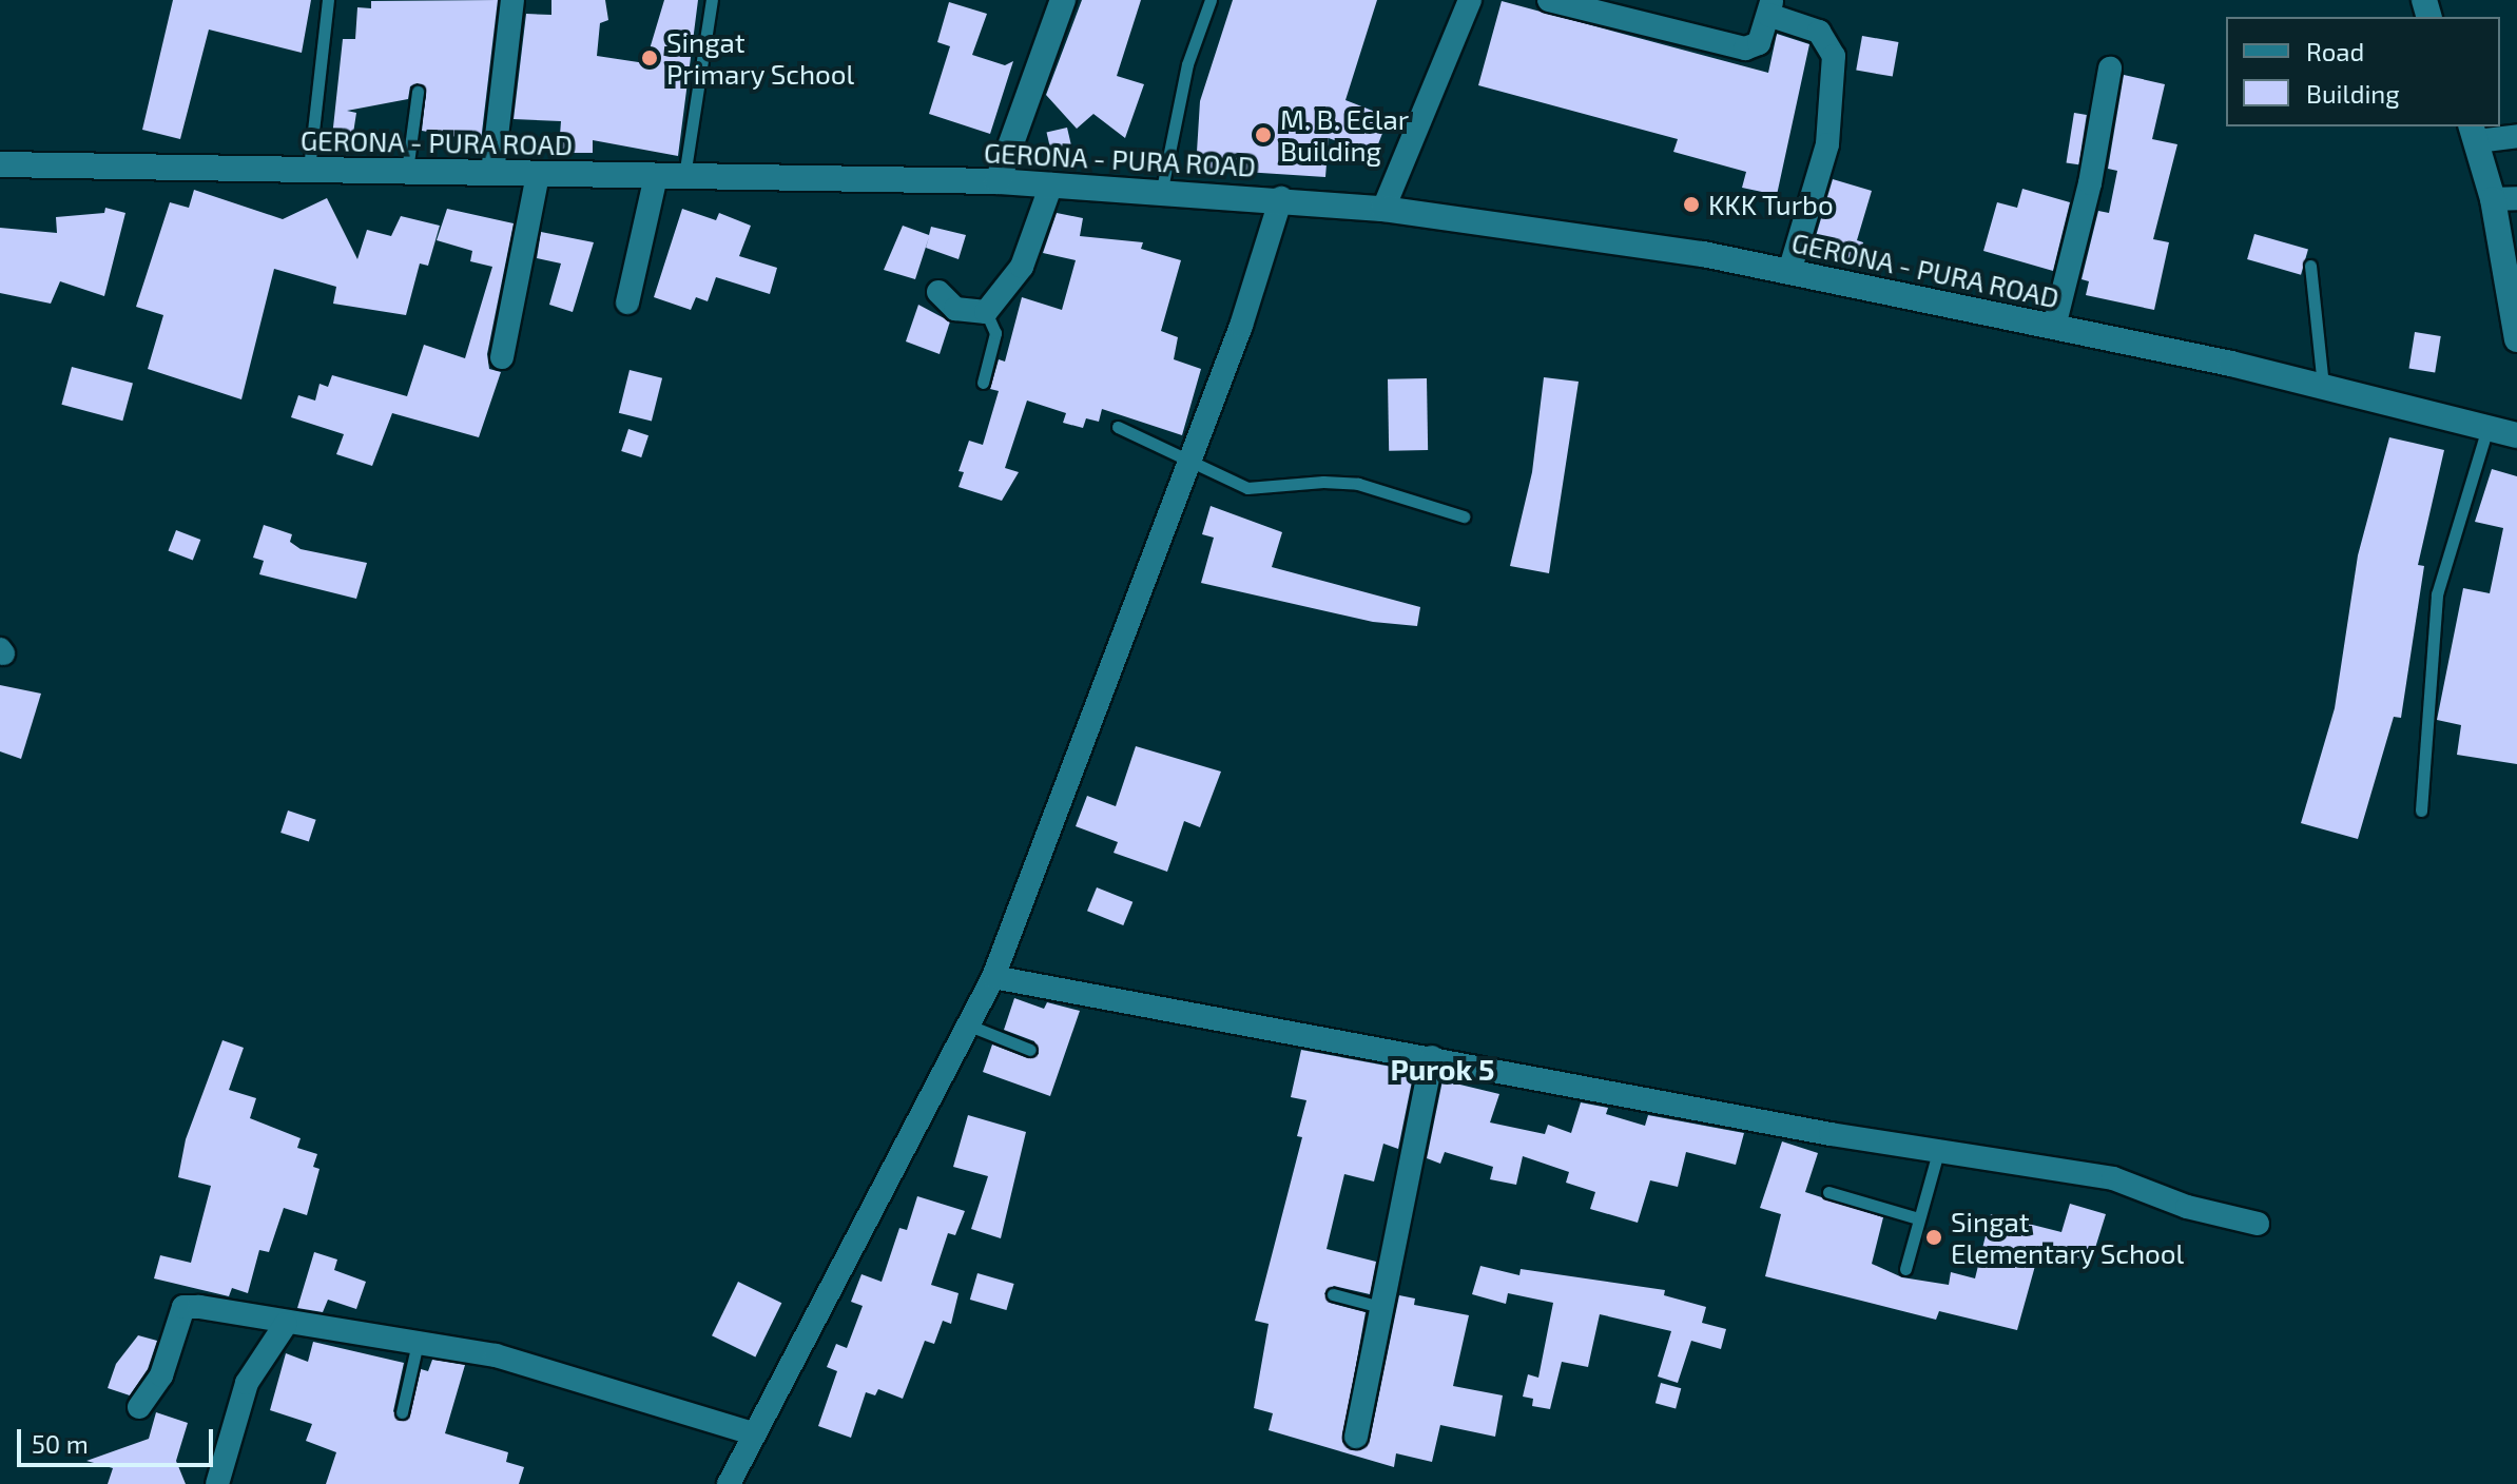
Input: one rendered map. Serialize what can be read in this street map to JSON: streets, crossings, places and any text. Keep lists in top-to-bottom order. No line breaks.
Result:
{"streets":{"main road":["GERONA - PURA ROAD"]},"districts":["Purok 5"],"places":["Singat Primary School","M. B. Eclar Building","KKK Turbo","Singat Elementary School"],"legend":["Road","Building"],"scale_bar":"50 m"}
